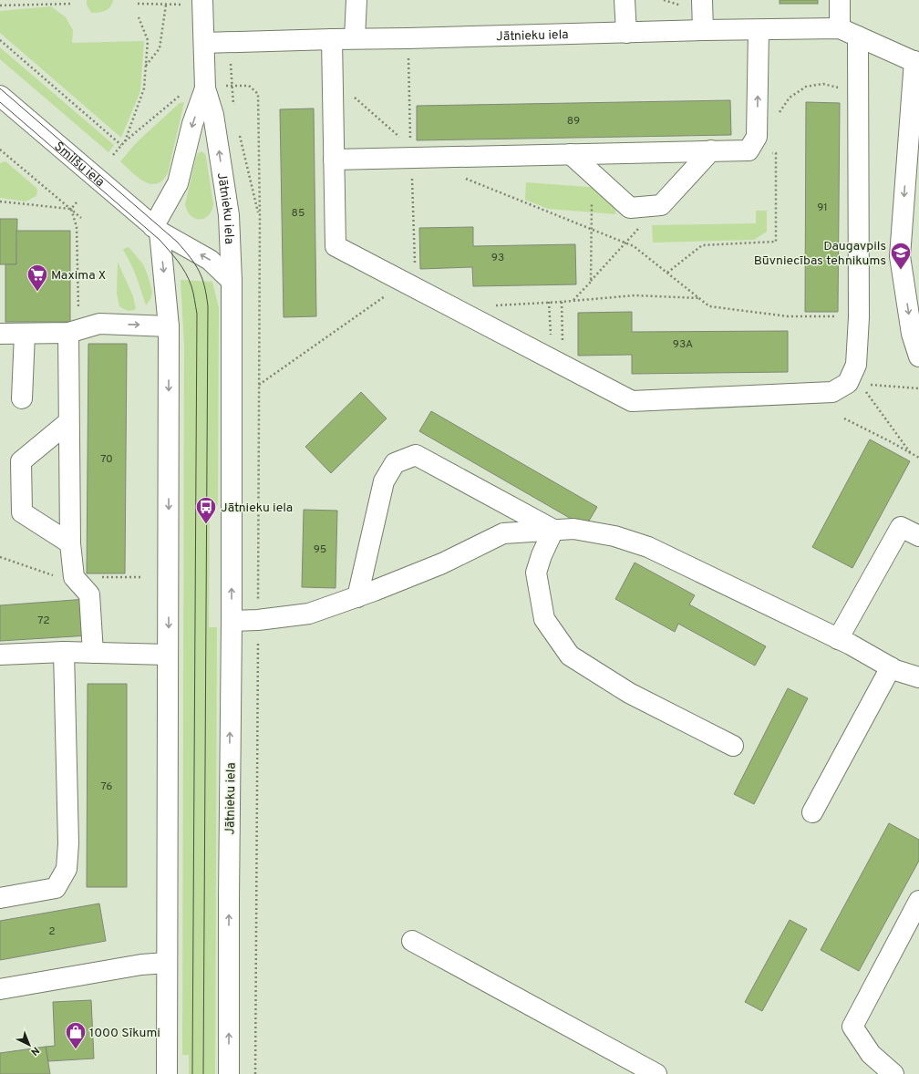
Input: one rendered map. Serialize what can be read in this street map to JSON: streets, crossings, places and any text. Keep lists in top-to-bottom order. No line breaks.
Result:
{"streets":{"street":["Jātnieku iela","Smilšu iela"]},"crossings":[["Jātnieku iela","Smilšu iela"]],"places":{"school or university":["Daugavpils Būvniecības tehnikums"],"supermarket":["Maxima X"],"bus stop":["Jātnieku iela"],"shop":["1000 Sīkumi"]},"house_numbers":["89","91","85","93","93A","70","95","72","76","2"],"north":"bottom right"}
